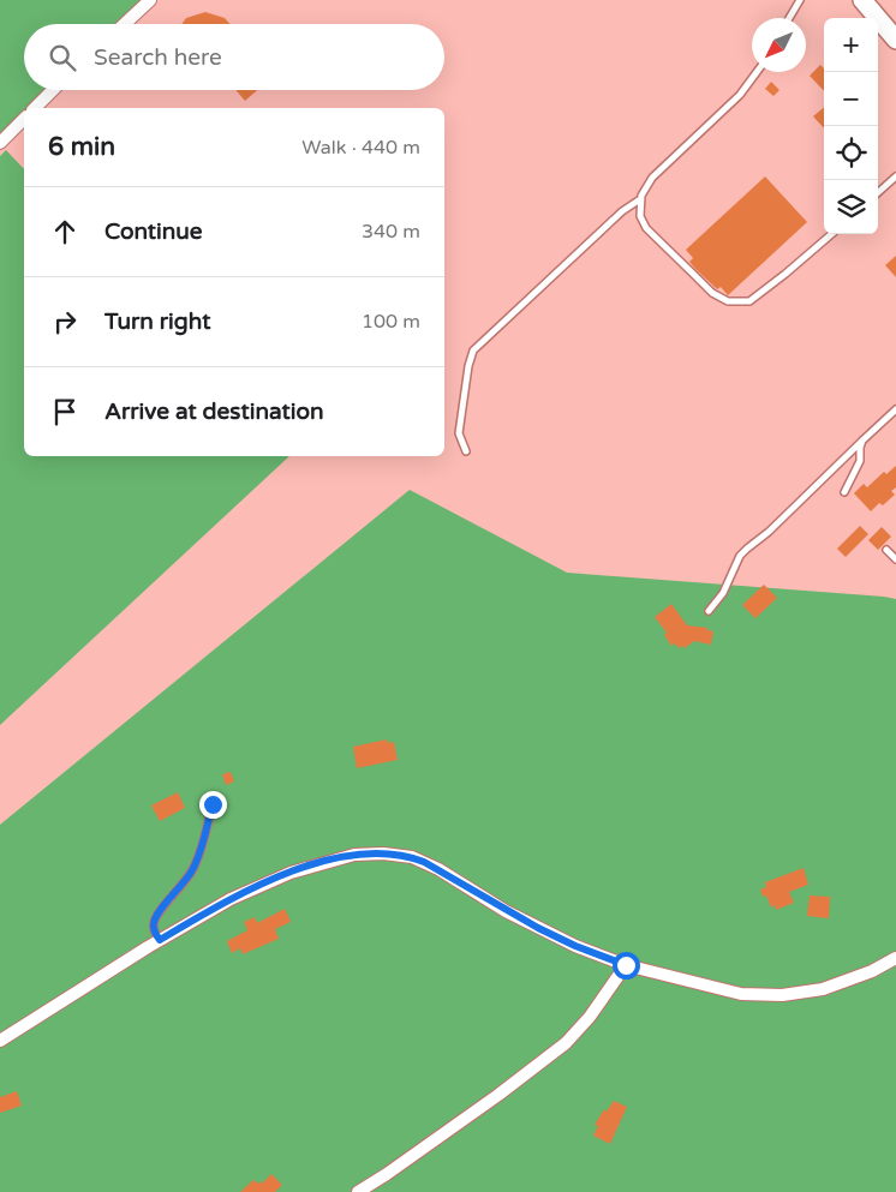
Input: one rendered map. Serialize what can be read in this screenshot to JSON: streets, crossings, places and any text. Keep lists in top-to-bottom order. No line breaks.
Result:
{"north":"bottom left","page":{"map_buttons":["+","−"],"search":"Search here","heading":["6 min","Walk · 440 m"],"list":[["Continue","340 m"],["Turn right","100 m"],"Arrive at destination"]}}
